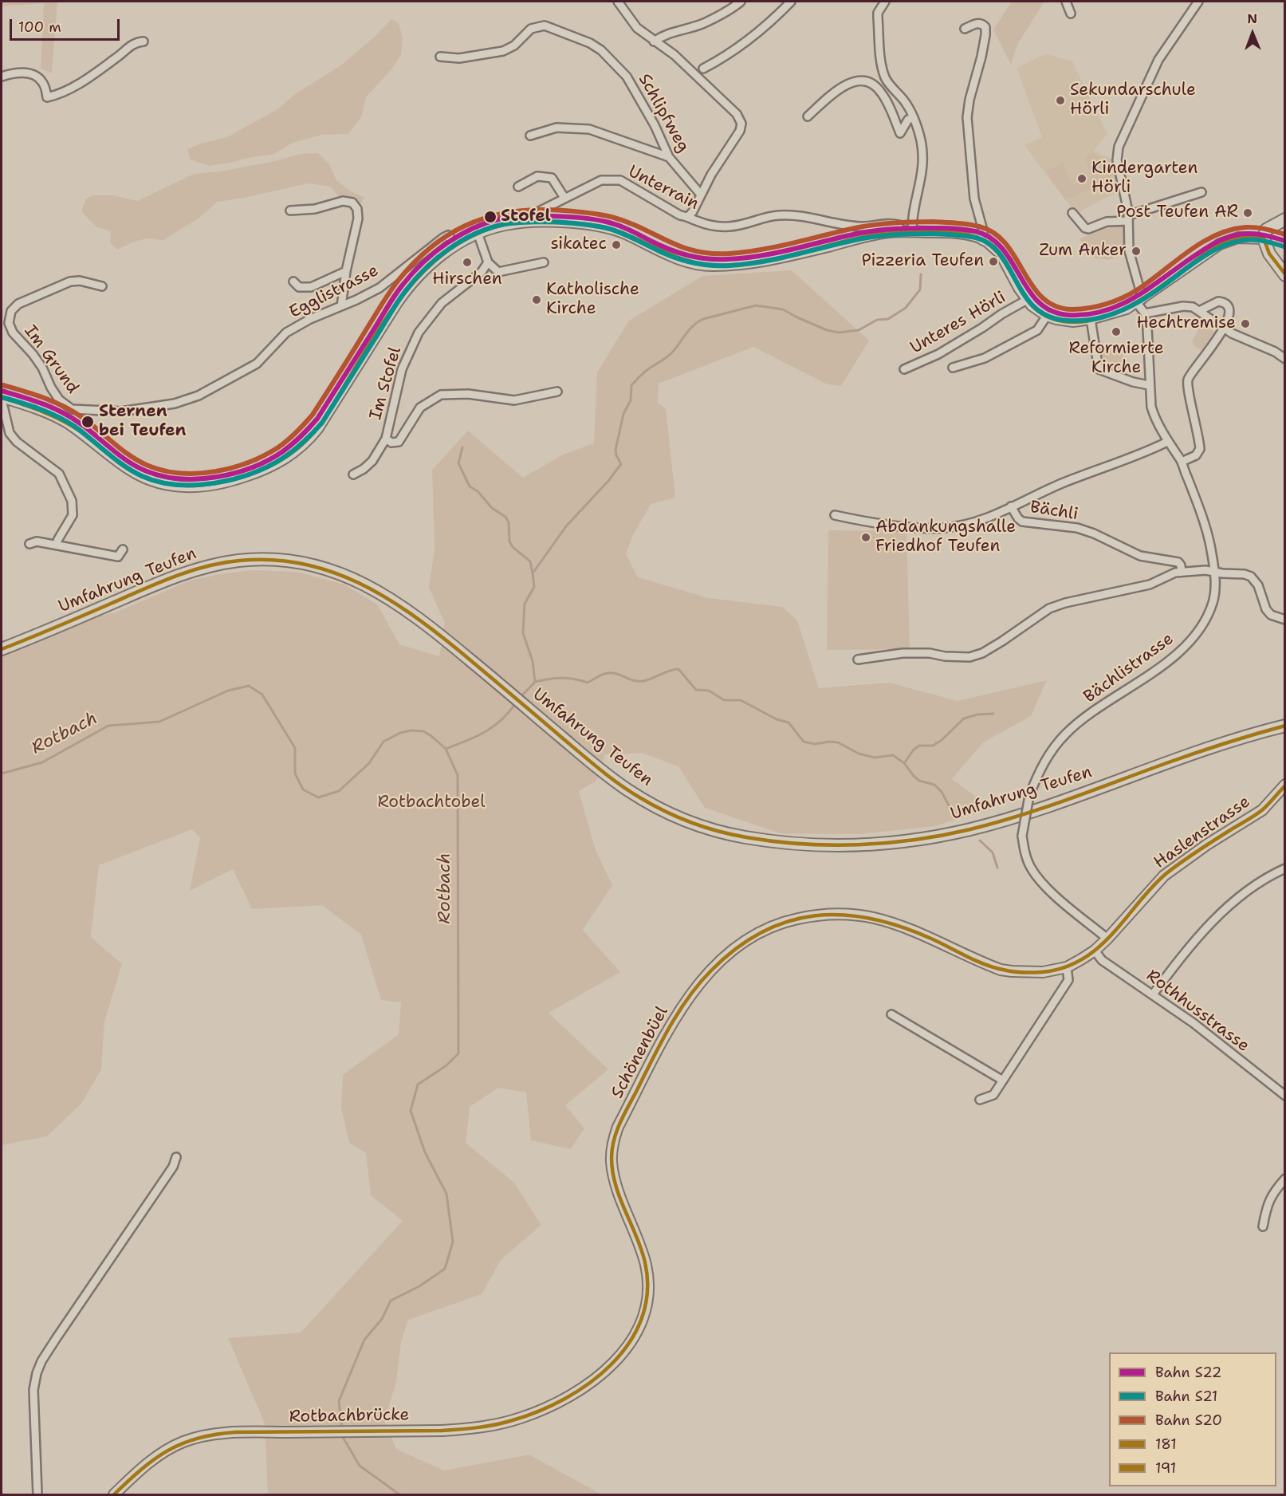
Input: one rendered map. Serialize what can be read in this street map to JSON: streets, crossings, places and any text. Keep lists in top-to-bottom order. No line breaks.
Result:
{"streets":{"main road":["Umfahrung Teufen"],"street":["Schlipfweg","Unterrain","Egglistrasse","Unteres Hörli","Im Grund","Im Stofel","Bächli","Bächlistrasse","Haslenstrasse","Rothhusstrasse","Schönenbüel","Rotbachbrücke"]},"crossings":[["Egglistrasse","Im Grund"],["Bächlistrasse","Haslenstrasse"],["Haslenstrasse","Rothhusstrasse"],["Haslenstrasse","Schönenbüel"],["Schönenbüel","Rotbachbrücke"]],"water":["Rotbach"],"parks":["Rotbachtobel"],"places":["Sekundarschule Hörli","Kindergarten Hörli","Post Teufen AR","Stofel","sikatec","Zum Anker","Pizzeria Teufen","Hirschen","Katholische Kirche","Hechtremise","Reformierte Kirche","Sternen bei Teufen","Abdankungshalle Friedhof Teufen"],"lines":["rail line S20","rail line S22","rail line S21","transit line 181","transit line 191"],"legend":["Bahn S22","Bahn S21","Bahn S20","181","191"],"scale_bar":"100 m","north":"top"}
